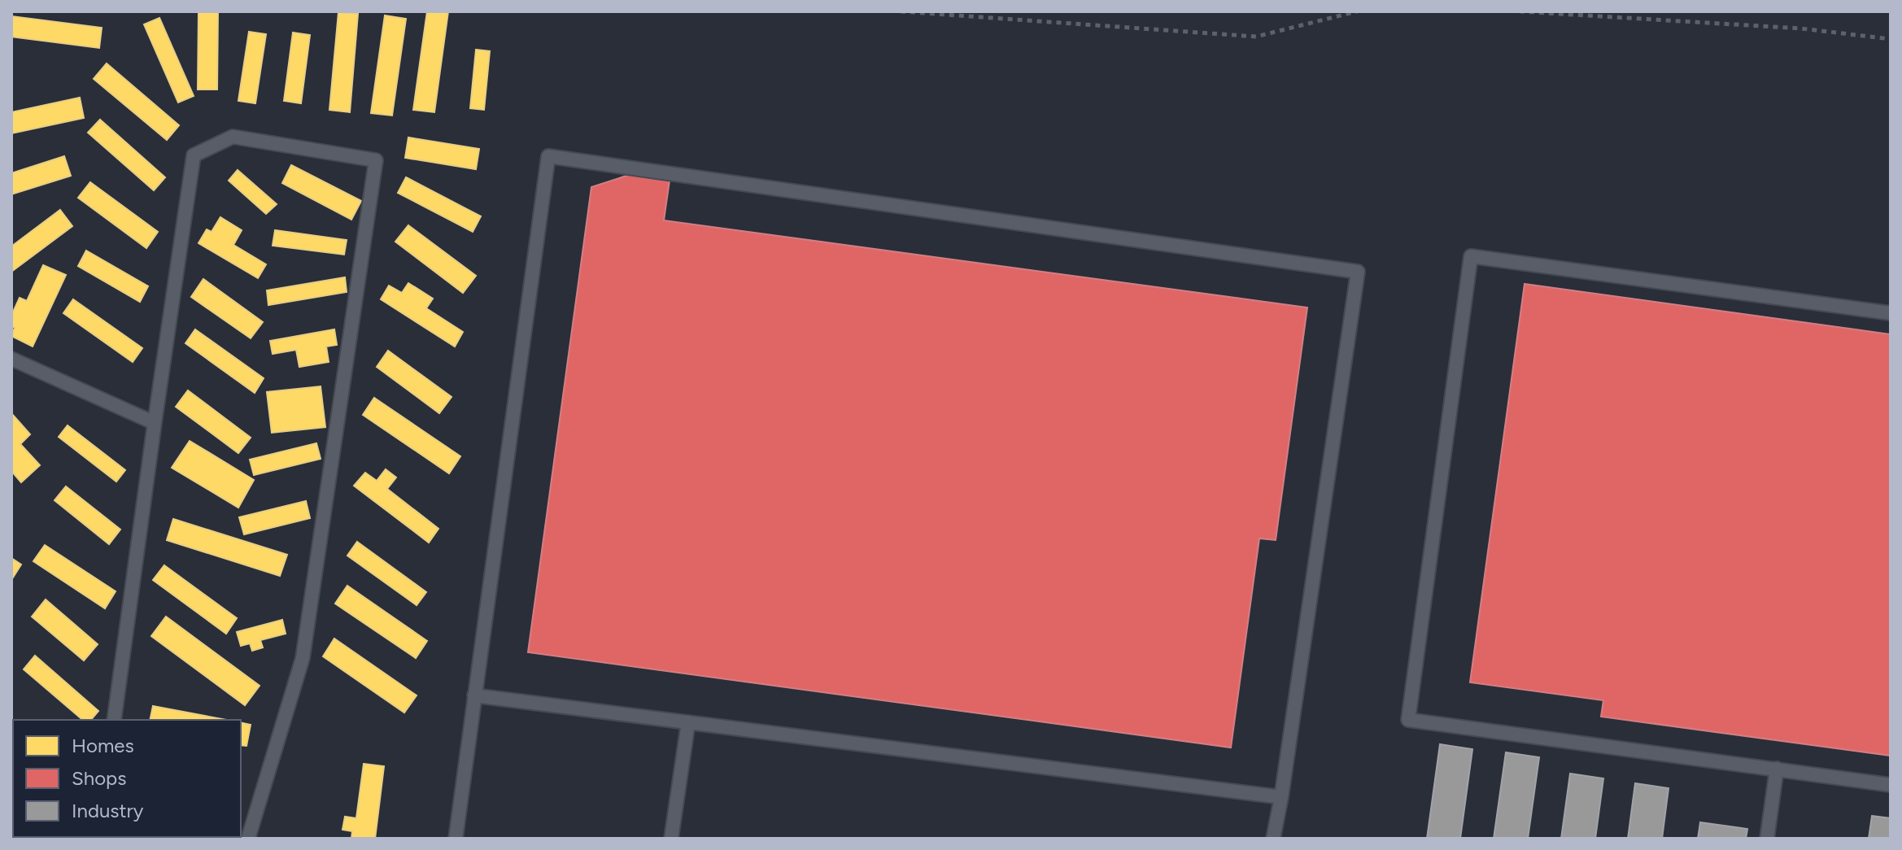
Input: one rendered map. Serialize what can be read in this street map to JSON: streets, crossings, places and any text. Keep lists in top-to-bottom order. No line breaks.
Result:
{"legend":["Homes","Shops","Industry"]}
